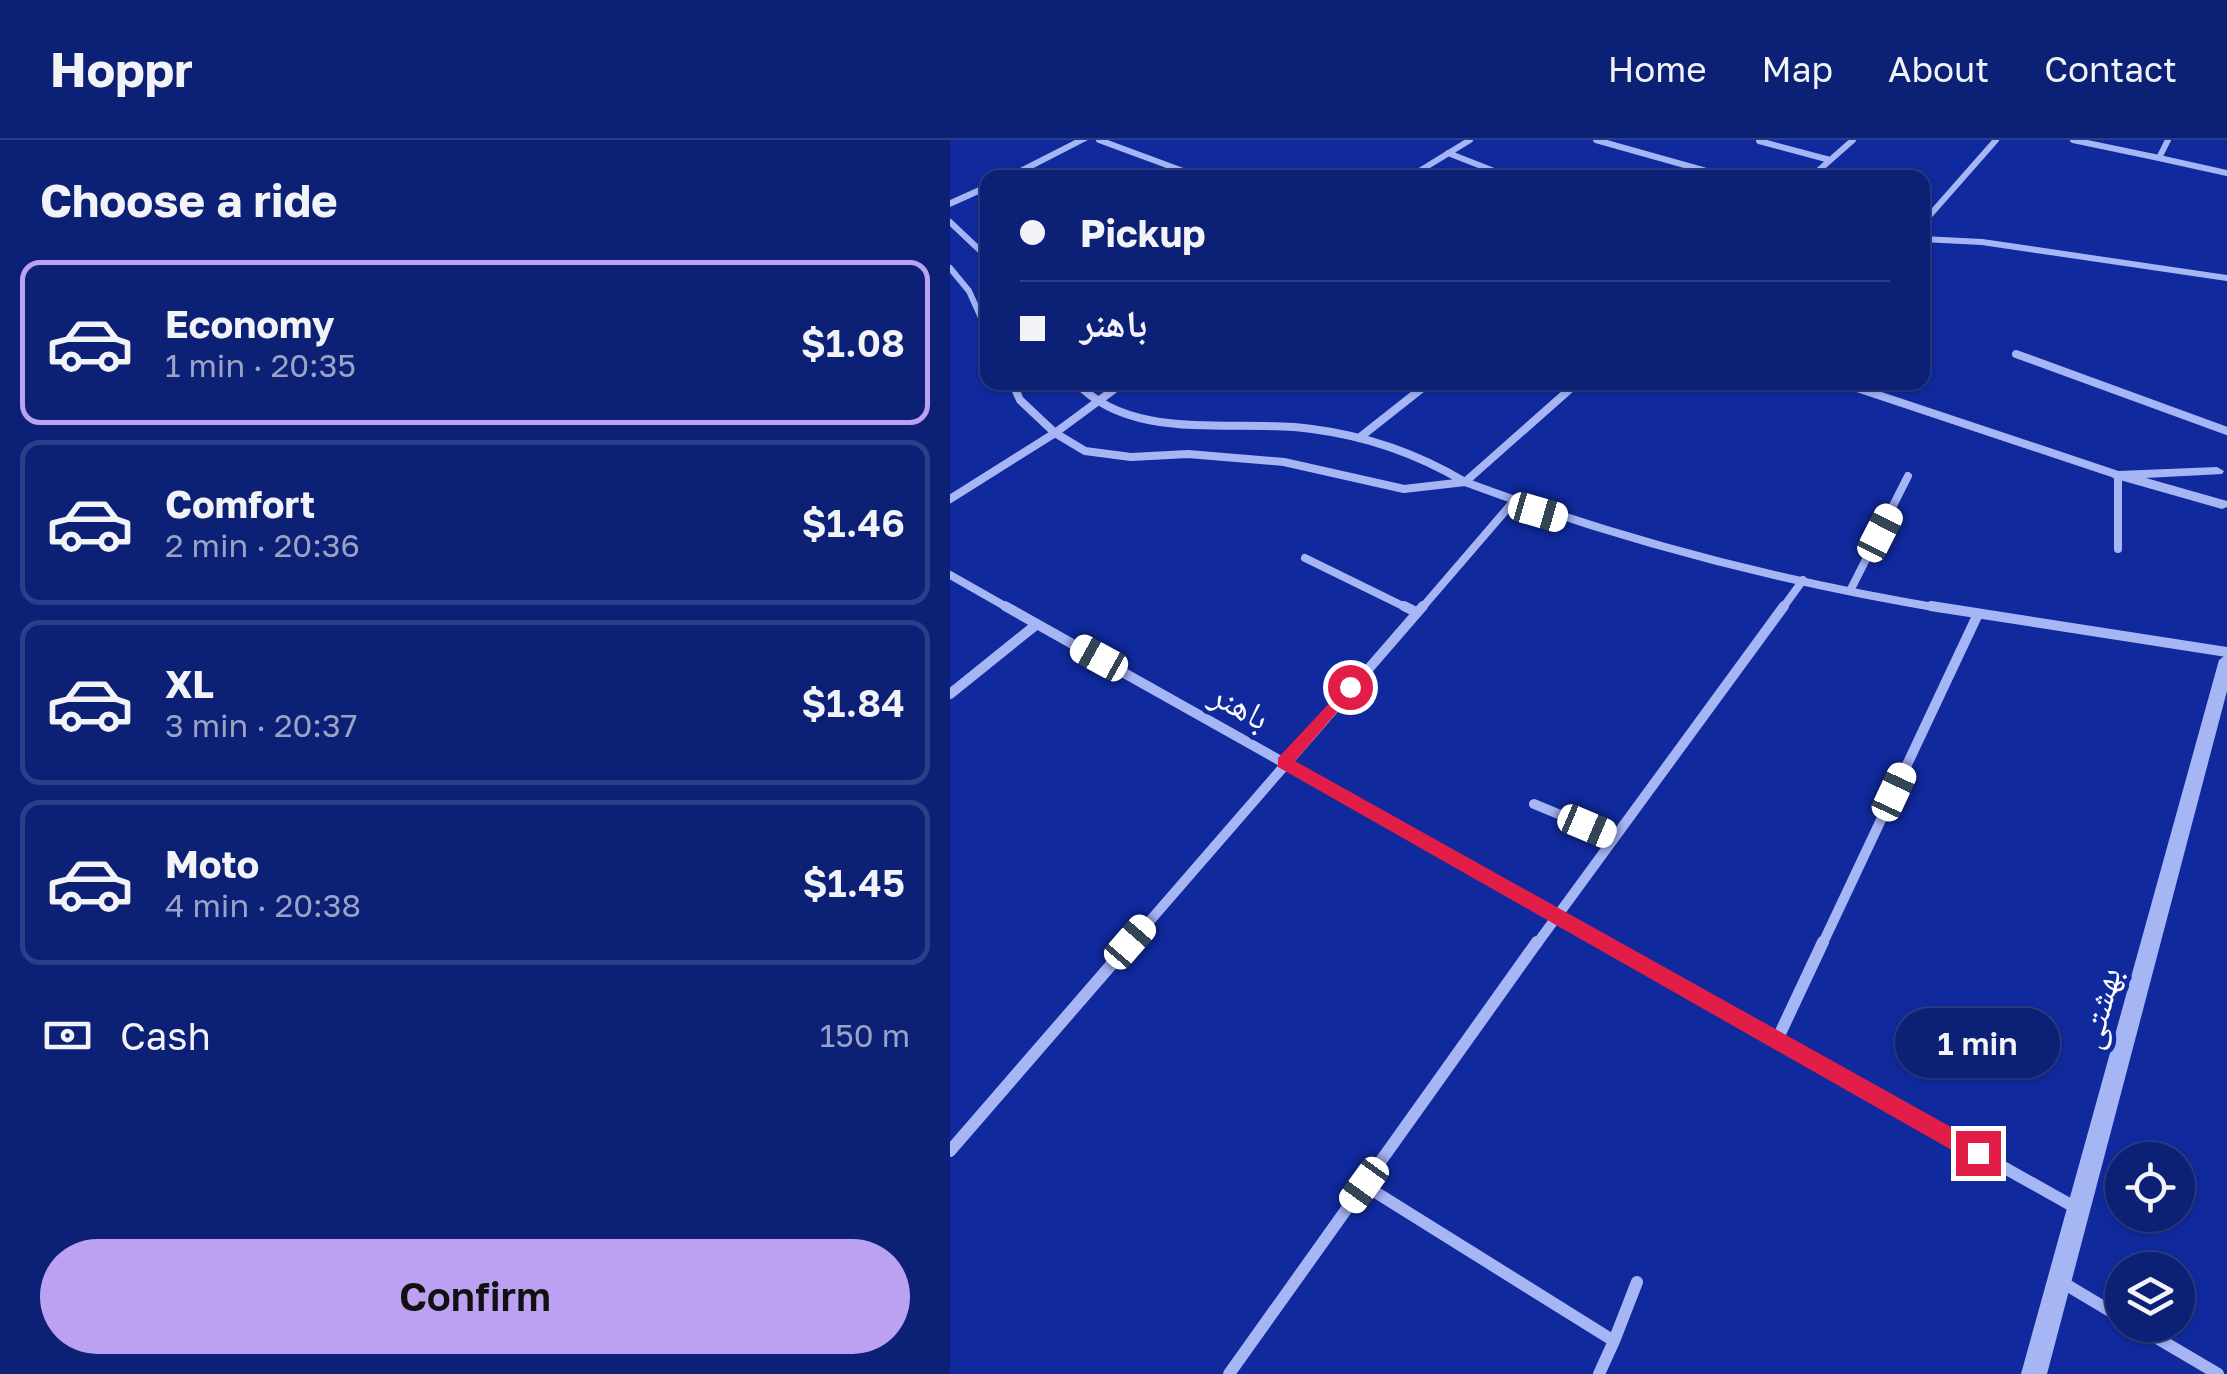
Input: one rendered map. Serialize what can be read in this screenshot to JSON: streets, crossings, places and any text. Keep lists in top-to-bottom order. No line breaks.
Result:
{"streets":{"street":["باهنر","بهشتی"]},"crossings":[["باهنر","بهشتی"]],"page":{"header":"Hoppr","nav":["Home","Map","About","Contact"],"heading":"Choose a ride","banner":["Pickup","باهنر"],"list":[{"name":"Economy","note":"1 min · 20:35","value":"$1.08"},{"name":"Comfort","note":"2 min · 20:36","value":"$1.46"},{"name":"XL","note":"3 min · 20:37","value":"$1.84"},{"name":"Moto","note":"4 min · 20:38","value":"$1.45"}],"pay":["Cash","150 m"],"bubble":"1 min","buttons":"Confirm"}}
